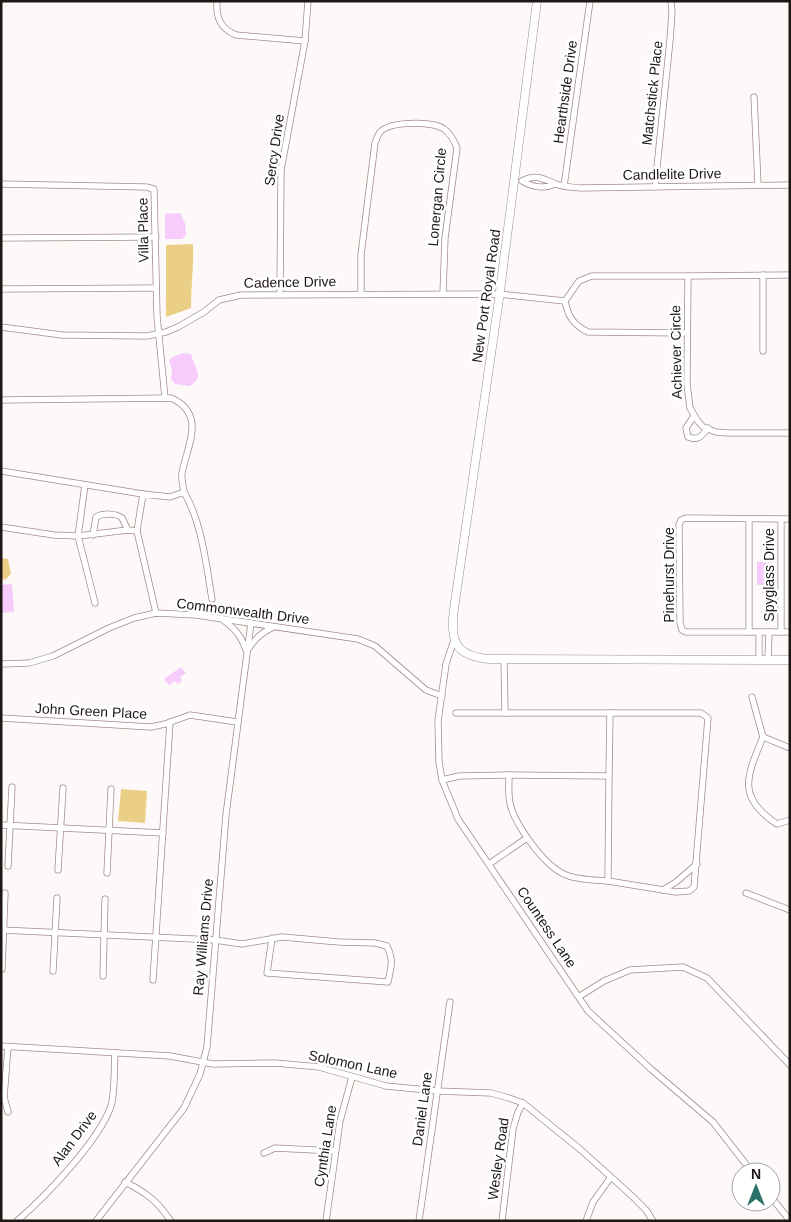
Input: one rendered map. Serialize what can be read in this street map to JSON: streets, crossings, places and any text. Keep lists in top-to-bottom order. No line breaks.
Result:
{"streets":{"main road":["New Port Royal Road"],"street":["Hearthside Drive","Matchstick Place","Sercy Drive","Candlelite Drive","Lonergan Circle","Villa Place","Cadence Drive","Achiever Circle","Pinehurst Drive","Spyglass Drive","Commonwealth Drive","John Green Place","Countess Lane","Ray Williams Drive","Solomon Lane","Daniel Lane","Alan Drive","Cynthia Lane","Wesley Road"]},"crossings":[["Hearthside Drive","Candlelite Drive"],["Matchstick Place","Candlelite Drive"],["Sercy Drive","Cadence Drive"],["Candlelite Drive","New Port Royal Road"],["Lonergan Circle","Cadence Drive"],["Villa Place","Cadence Drive"],["Cadence Drive","New Port Royal Road"],["New Port Royal Road","Countess Lane"],["Pinehurst Drive","Spyglass Drive"],["Commonwealth Drive","Countess Lane"],["Commonwealth Drive","Ray Williams Drive"],["John Green Place","Ray Williams Drive"],["Ray Williams Drive","Solomon Lane"],["Solomon Lane","Daniel Lane"],["Solomon Lane","Alan Drive"],["Solomon Lane","Cynthia Lane"],["Solomon Lane","Wesley Road"]],"north":"top"}
